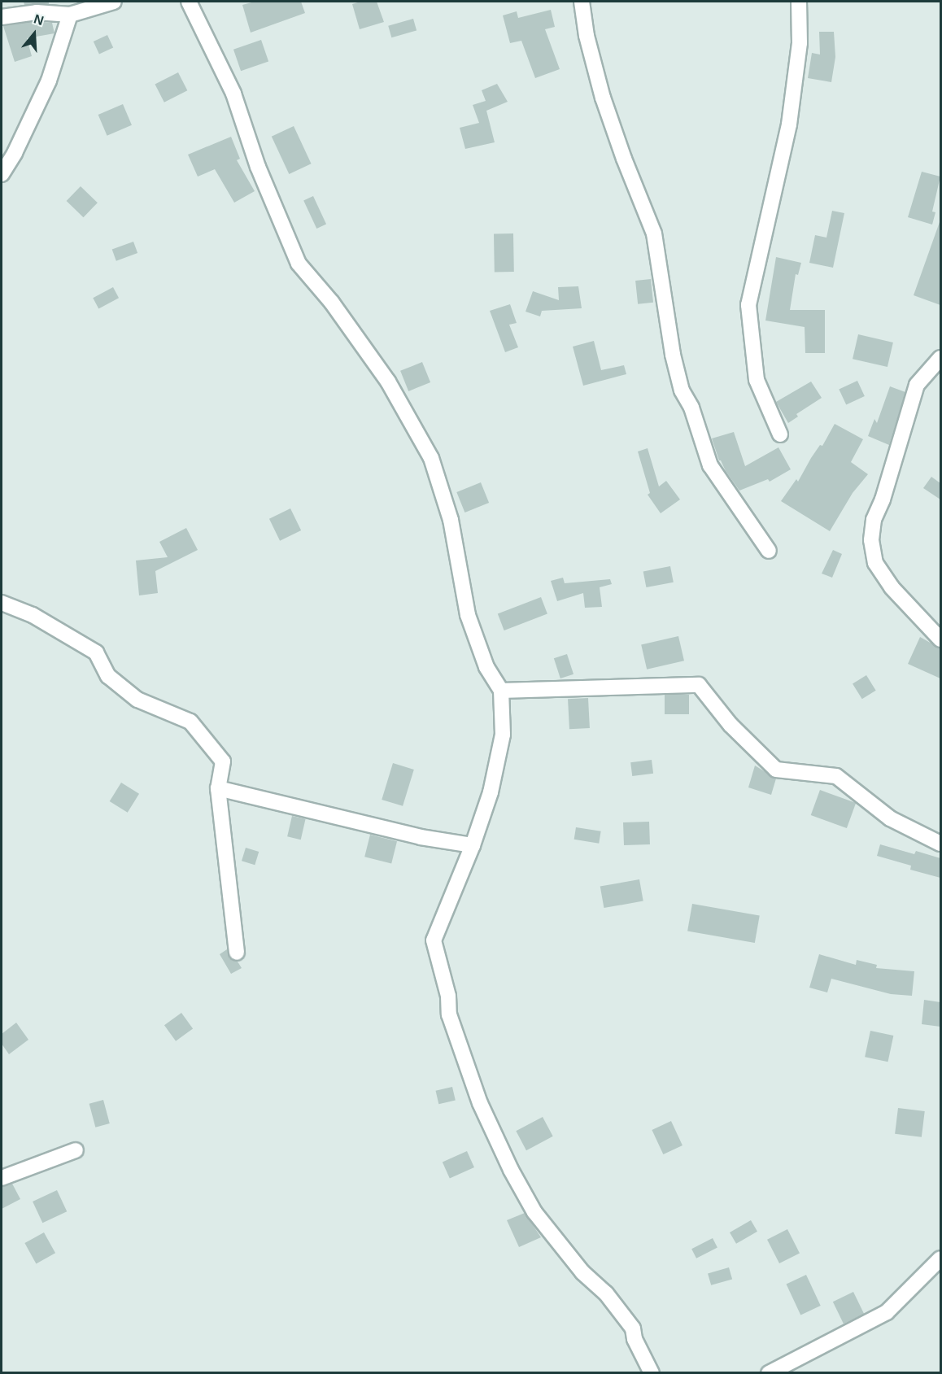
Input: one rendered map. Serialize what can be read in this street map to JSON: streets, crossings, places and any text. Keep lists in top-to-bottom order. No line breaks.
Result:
{"north":"top"}
